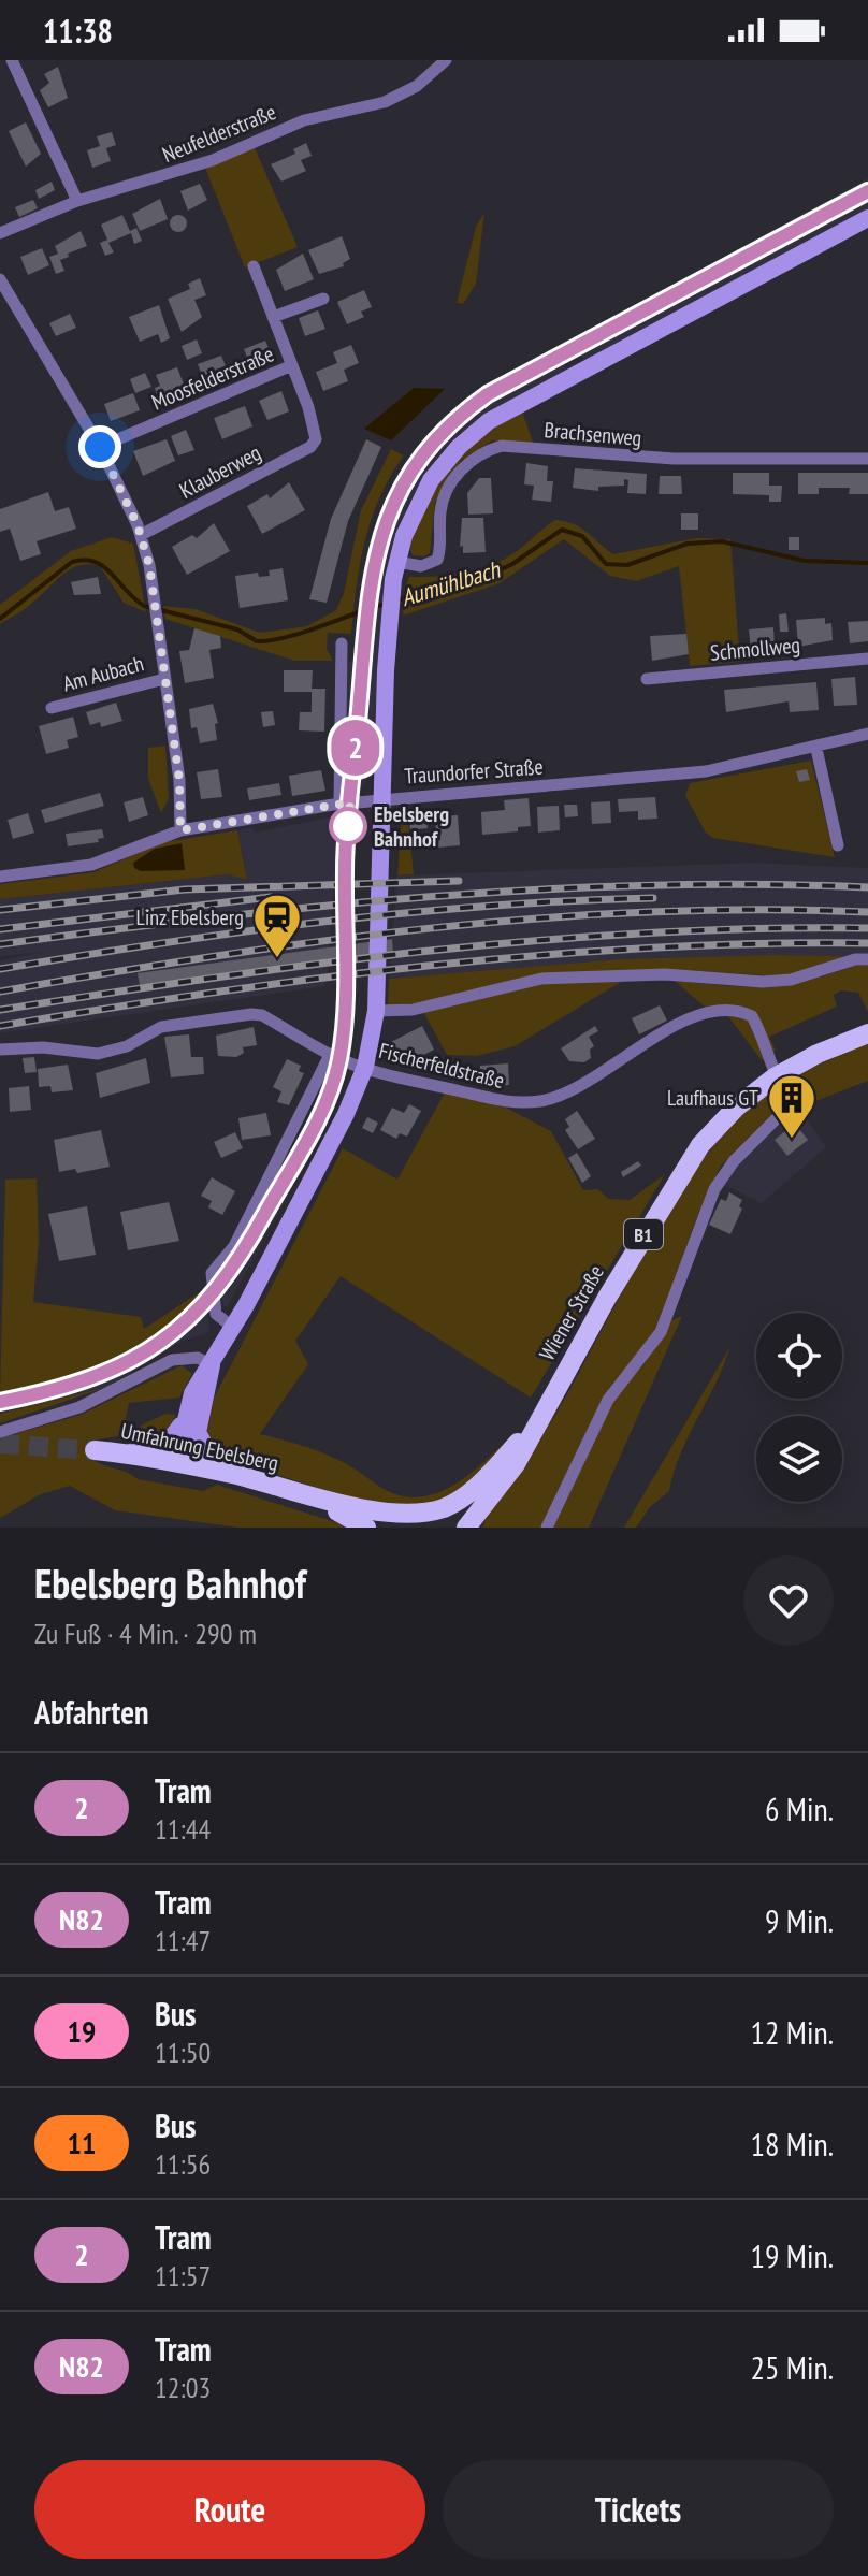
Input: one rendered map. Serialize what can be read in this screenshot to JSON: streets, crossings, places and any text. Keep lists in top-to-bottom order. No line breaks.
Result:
{"streets":{"main road":["B1","Wiener Straße","Umfahrung Ebelsberg"],"street":["Neufelderstraße","Moosfelderstraße","Brachsenweg","Klauberweg","Schmollweg","Am Aubach","Traundorfer Straße","Fischerfeldstraße"]},"crossings":[["Moosfelderstraße","Klauberweg"],["Traundorfer Straße","Fischerfeldstraße"],["Traundorfer Straße","Umfahrung Ebelsberg"],["Fischerfeldstraße","B1"],["Fischerfeldstraße","Wiener Straße"],["B1","Wiener Straße"],["Wiener Straße","Umfahrung Ebelsberg"]],"water":["Aumühlbach"],"places":{"other":["Ebelsberg Bahnhof"],"station":["Linz Ebelsberg"],"building":["Laufhaus GT"]},"lines":["tram line 2"],"page":{"status":"11:38","on_map":"2","heading":[["Ebelsberg Bahnhof","Zu Fuß · 4 Min. · 290 m"],"Abfahrten"],"list":[{"mark":"2","name":"Tram","note":"11:44","value":"6 Min."},{"mark":"N82","name":"Tram","note":"11:47","value":"9 Min."},{"mark":"19","name":"Bus","note":"11:50","value":"12 Min."},{"mark":"11","name":"Bus","note":"11:56","value":"18 Min."},{"mark":"2","name":"Tram","note":"11:57","value":"19 Min."},{"mark":"N82","name":"Tram","note":"12:03","value":"25 Min."}],"buttons":["Route","Tickets"]}}
